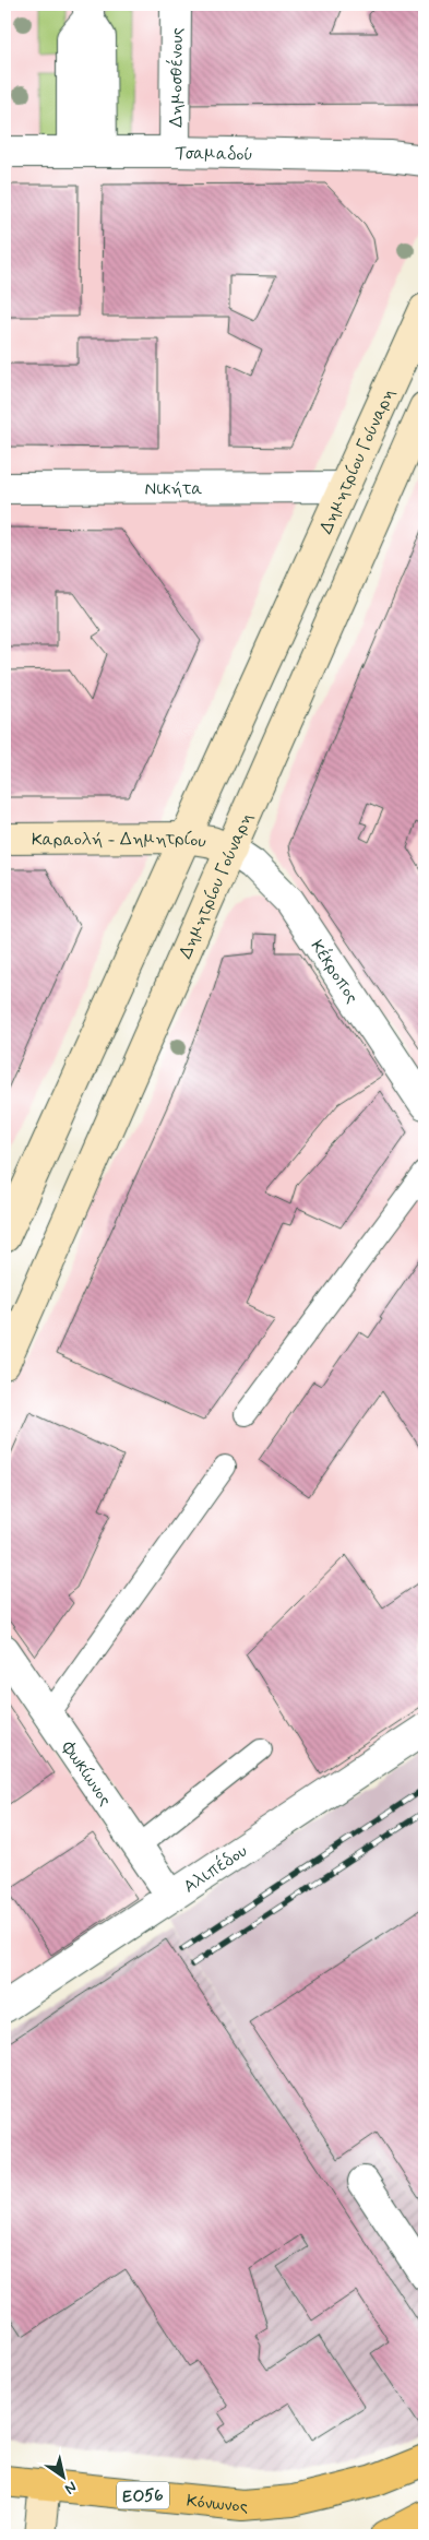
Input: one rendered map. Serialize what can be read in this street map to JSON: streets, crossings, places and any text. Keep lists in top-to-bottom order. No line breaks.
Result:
{"streets":{"main road":["Δημητρίου Γούναρη","Καραολή - Δημητρίου","ΕΟ56","Κόνωνος"],"street":["Δημοσθένους","Τσαμαδού","Νικήτα","Κέκροπος","Φωκίωνος","Αλιπέδου"]},"crossings":[["Δημοσθένους","Τσαμαδού"],["Δημητρίου Γούναρη","Νικήτα"],["Δημητρίου Γούναρη","Καραολή - Δημητρίου"],["Δημητρίου Γούναρη","Κέκροπος"],["Καραολή - Δημητρίου","Κέκροπος"],["Φωκίωνος","Αλιπέδου"]],"north":"bottom right"}
